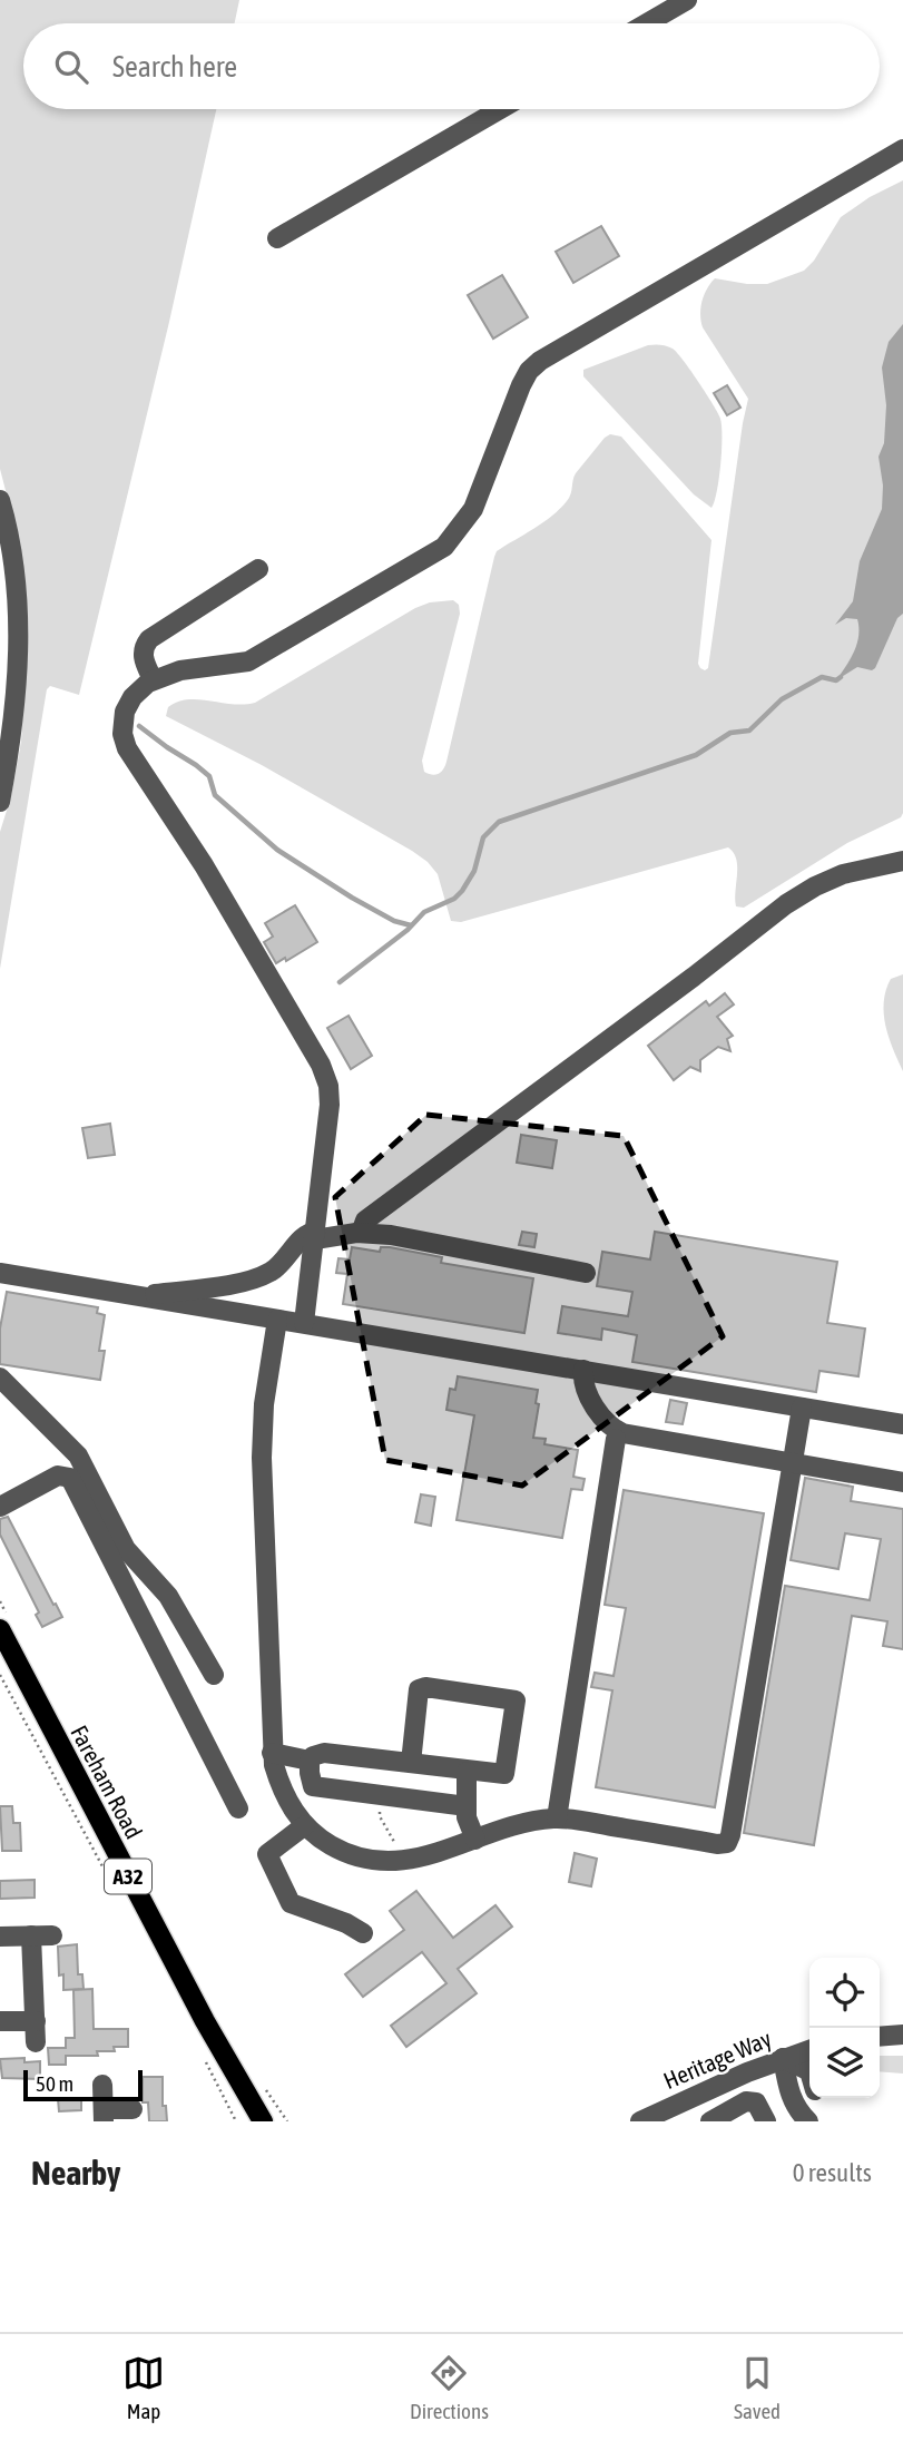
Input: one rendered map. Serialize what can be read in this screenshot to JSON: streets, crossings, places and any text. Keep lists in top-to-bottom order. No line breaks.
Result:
{"streets":{"main road":["Fareham Road","A32"],"street":["Heritage Way"]},"scale_bar":"50 m","page":{"search":"Search here","scale":"50 m","heading":["Nearby","0 results"],"nav":["Map","Directions","Saved"]}}
